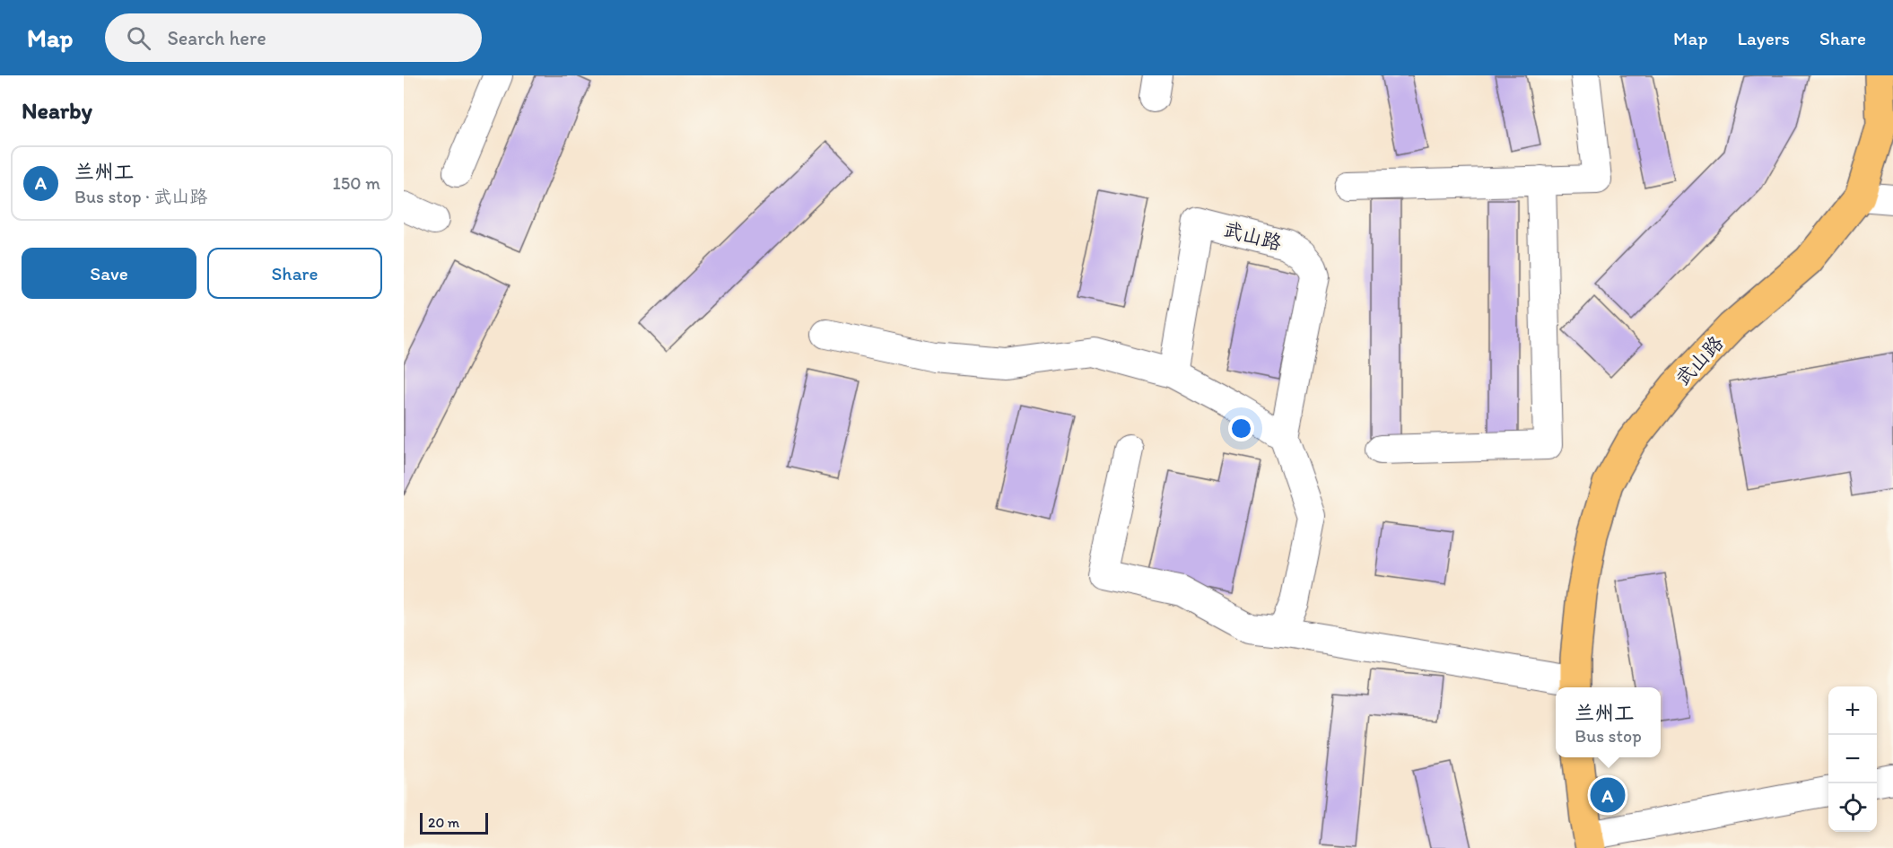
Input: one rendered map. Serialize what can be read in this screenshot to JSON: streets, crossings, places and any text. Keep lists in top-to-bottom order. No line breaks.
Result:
{"streets":{"main road":["武山路"]},"scale_bar":"20 m","page":{"header":"Map","search":"Search here","nav":["Map","Layers","Share"],"heading":"Nearby","list":[{"mark":"A","name":"兰州工","note":"Bus stop · 武山路","value":"150 m"}],"buttons":["Save","Share"],"map_buttons":["+","−"],"popup":["兰州工","Bus stop"],"pins":"A","scale":"20 m"}}
